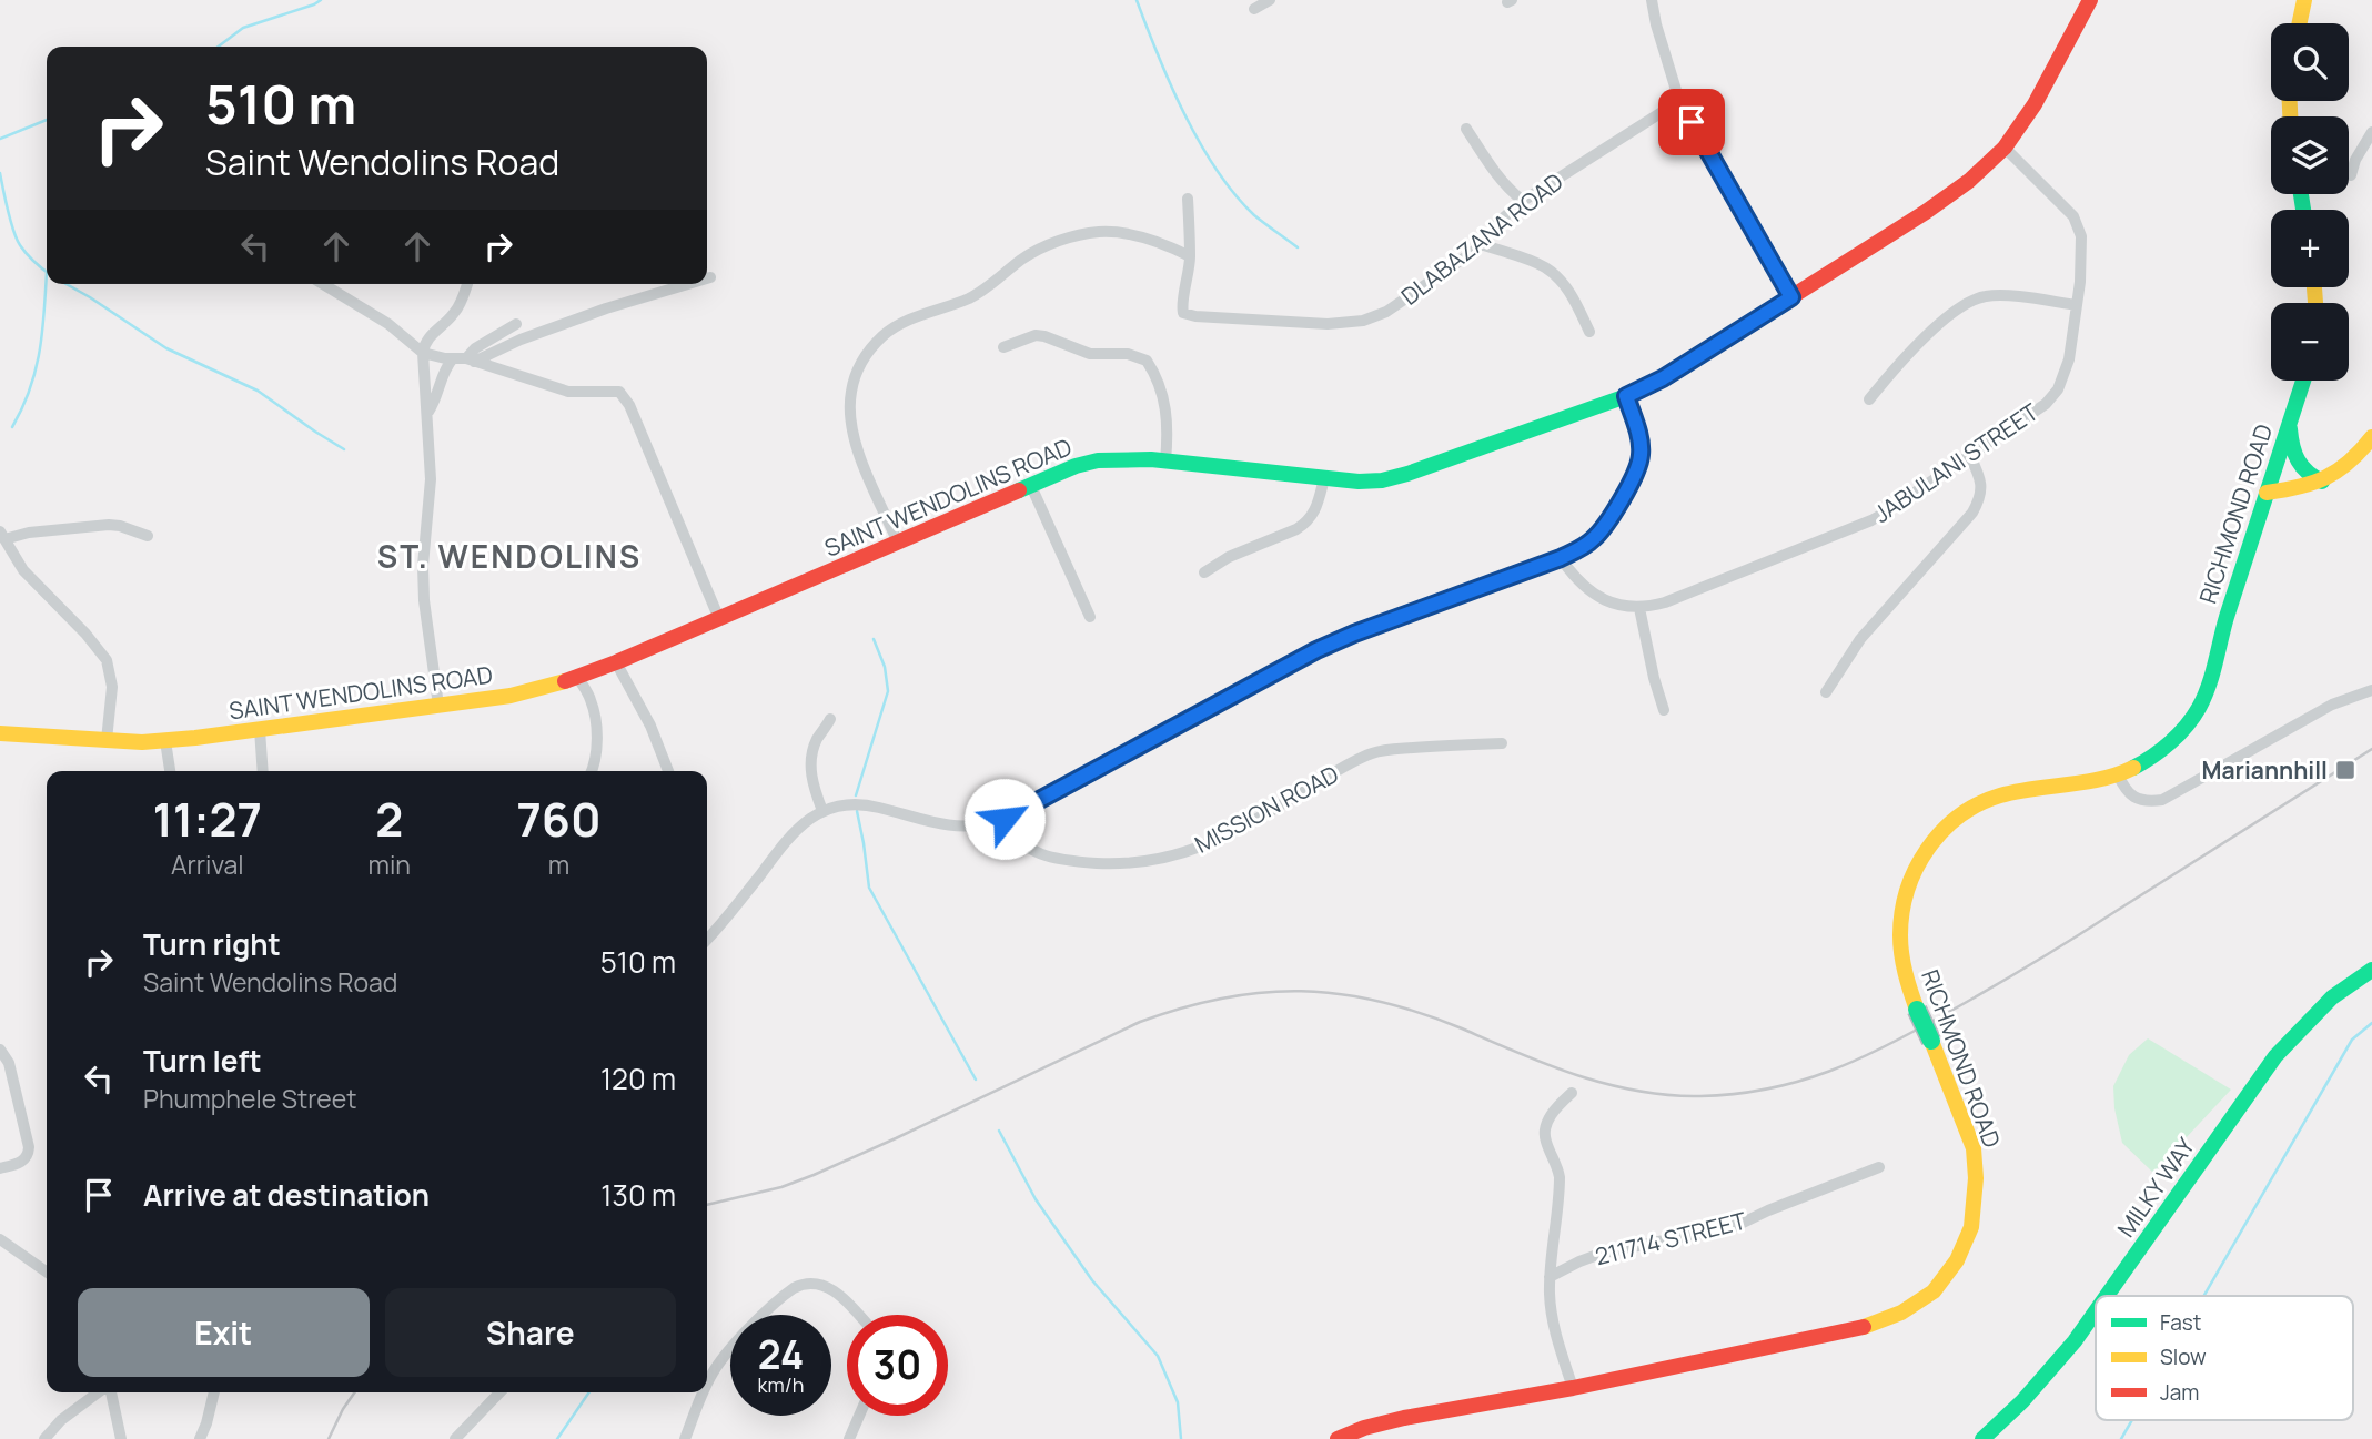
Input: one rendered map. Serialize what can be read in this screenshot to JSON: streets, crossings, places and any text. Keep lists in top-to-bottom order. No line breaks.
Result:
{"streets":{"main road":["SAINT WENDOLINS ROAD","RICHMOND ROAD","MILKY WAY"],"street":["DLABAZANA ROAD","JABULANI STREET","MISSION ROAD","211714 STREET"]},"crossings":[["JABULANI STREET","SAINT WENDOLINS ROAD"]],"districts":["ST. WENDOLINS"],"places":{"transit":["Mariannhill"]},"legend":["Fast","Slow","Jam"],"page":{"map_buttons":["+","−"],"turn":["510 m","Saint Wendolins Road"],"eta":["11:27","Arrival","2","min","760","m"],"list":[{"name":"Turn right","note":"Saint Wendolins Road","value":"510 m"},{"name":"Turn left","note":"Phumphele Street","value":"120 m"},{"name":"Arrive at destination","value":"130 m"}],"buttons":["Exit","Share"],"speed":"24 km/h","limit":"30"}}
